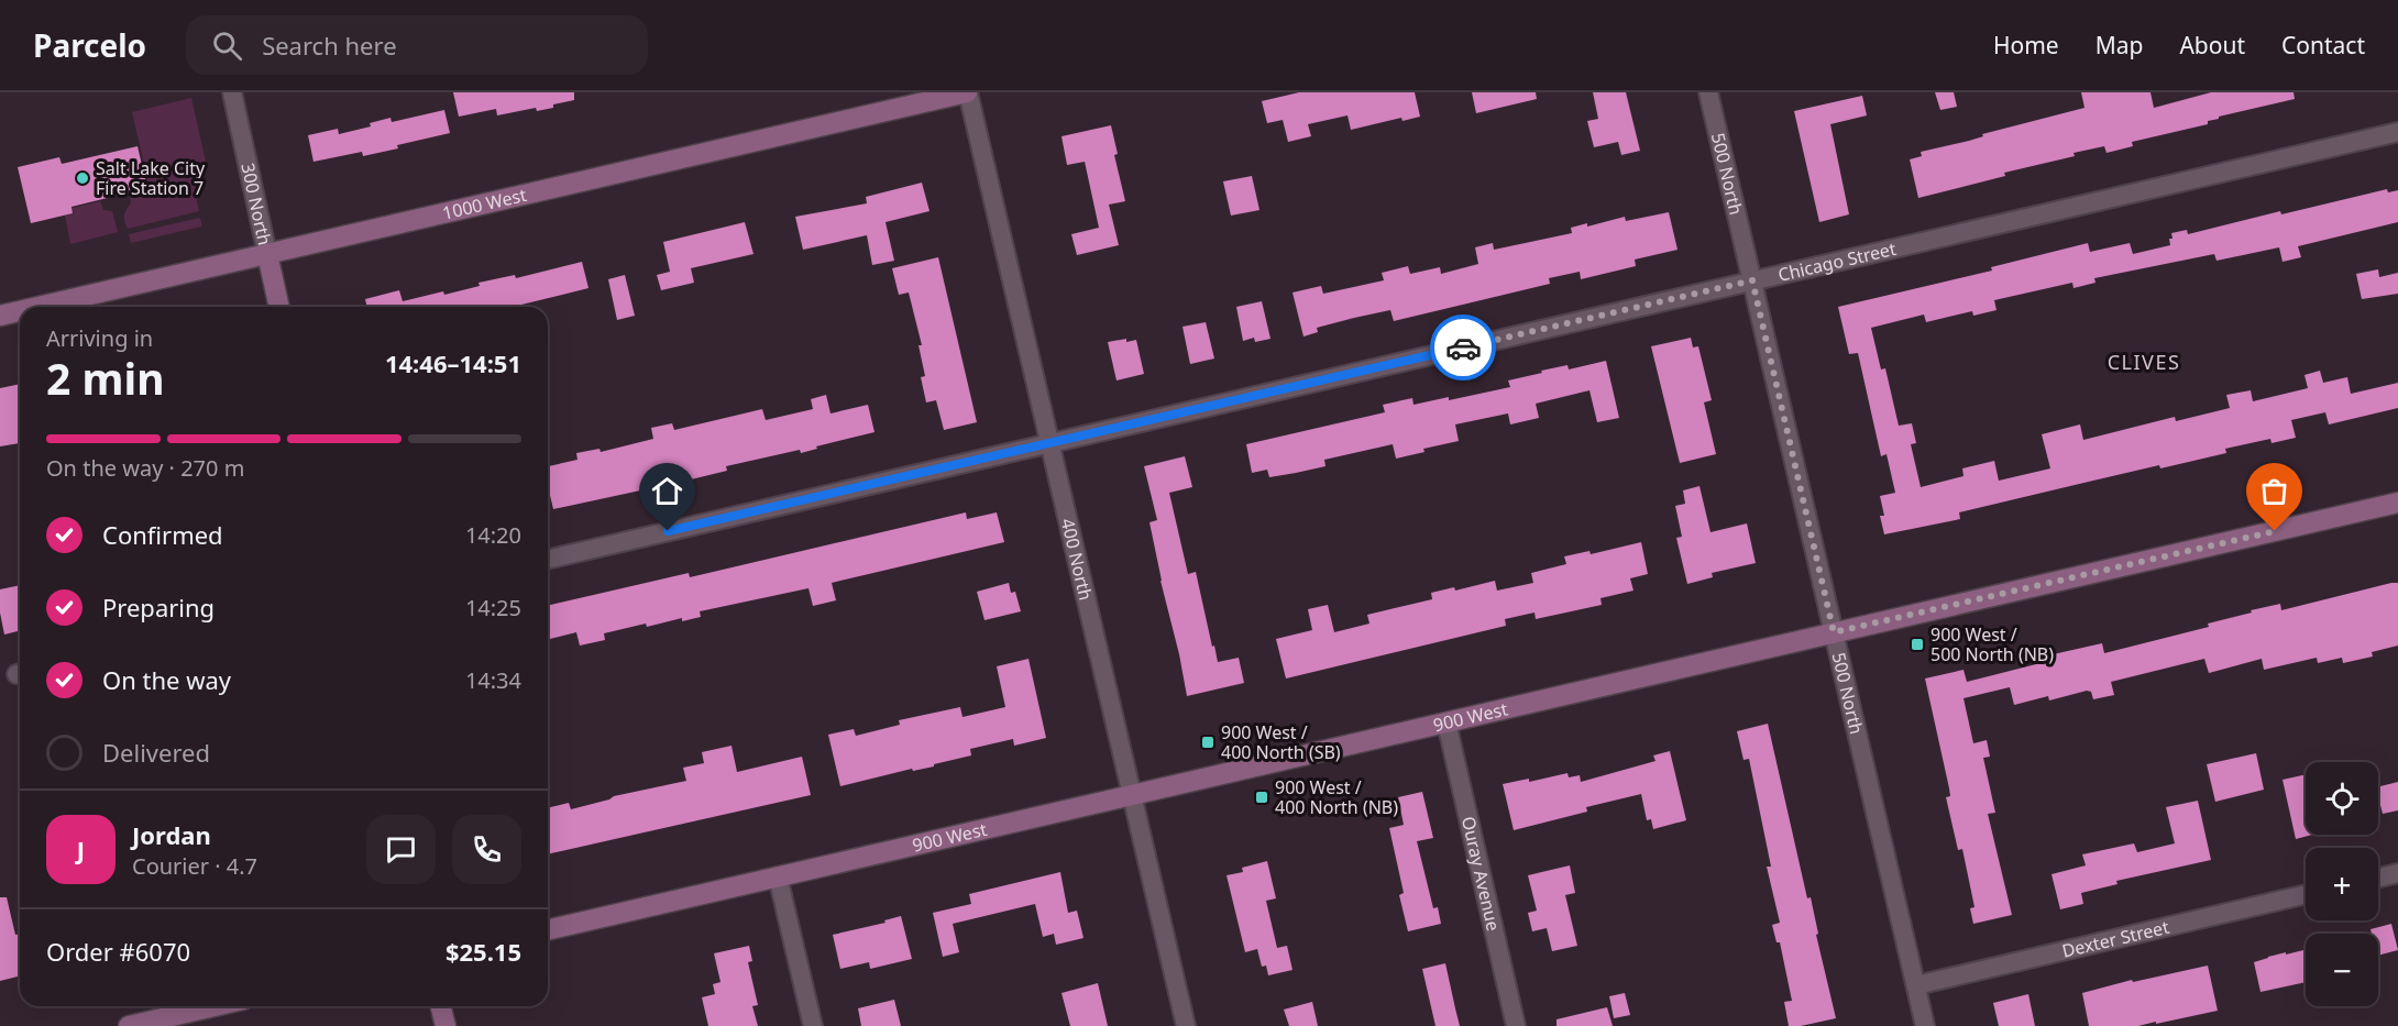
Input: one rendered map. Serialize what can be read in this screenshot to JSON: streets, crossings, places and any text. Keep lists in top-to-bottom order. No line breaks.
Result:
{"streets":{"main road":["300 North","1000 West","900 West"],"street":["500 North","Chicago Street","400 North","Ouray Avenue","Dexter Street"]},"crossings":[["500 North","Chicago Street"],["500 North","900 West"],["500 North","Dexter Street"],["300 North","1000 West"],["1000 West","400 North"],["Chicago Street","400 North"],["400 North","900 West"],["900 West","Ouray Avenue"]],"districts":["CLIVES"],"places":{"other":["Salt Lake City Fire Station 7"],"transit":["900 West / 500 North (NB)","900 West / 400 North (SB)","900 West / 400 North (NB)"]},"page":{"header":"Parcelo","search":"Search here","nav":["Home","Map","About","Contact"],"heading":["2 min","Arriving in","14:46–14:51"],"panel":["Jordan","Courier · 4.7","Order #6070","$25.15"],"bar":"On the way · 270 m","list":[["Confirmed","14:20"],["Preparing","14:25"],["On the way","14:34"],"Delivered"],"map_buttons":["+","−"],"round":"J"}}
